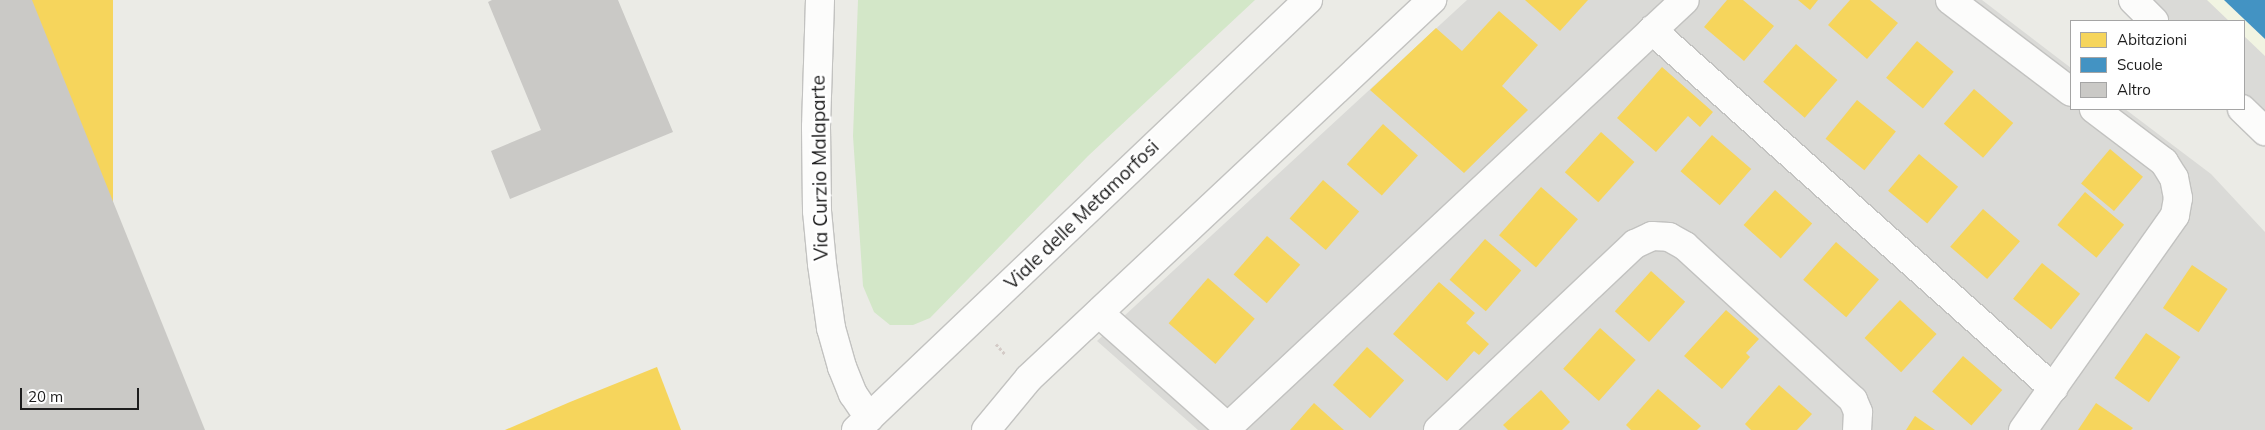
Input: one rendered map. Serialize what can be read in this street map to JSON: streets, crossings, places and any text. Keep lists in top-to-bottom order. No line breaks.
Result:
{"streets":{"street":["Via Curzio Malaparte","Viale delle Metamorfosi"]},"crossings":[["Via Curzio Malaparte","Viale delle Metamorfosi"]],"legend":["Abitazioni","Scuole","Altro"],"scale_bar":"20 m"}
